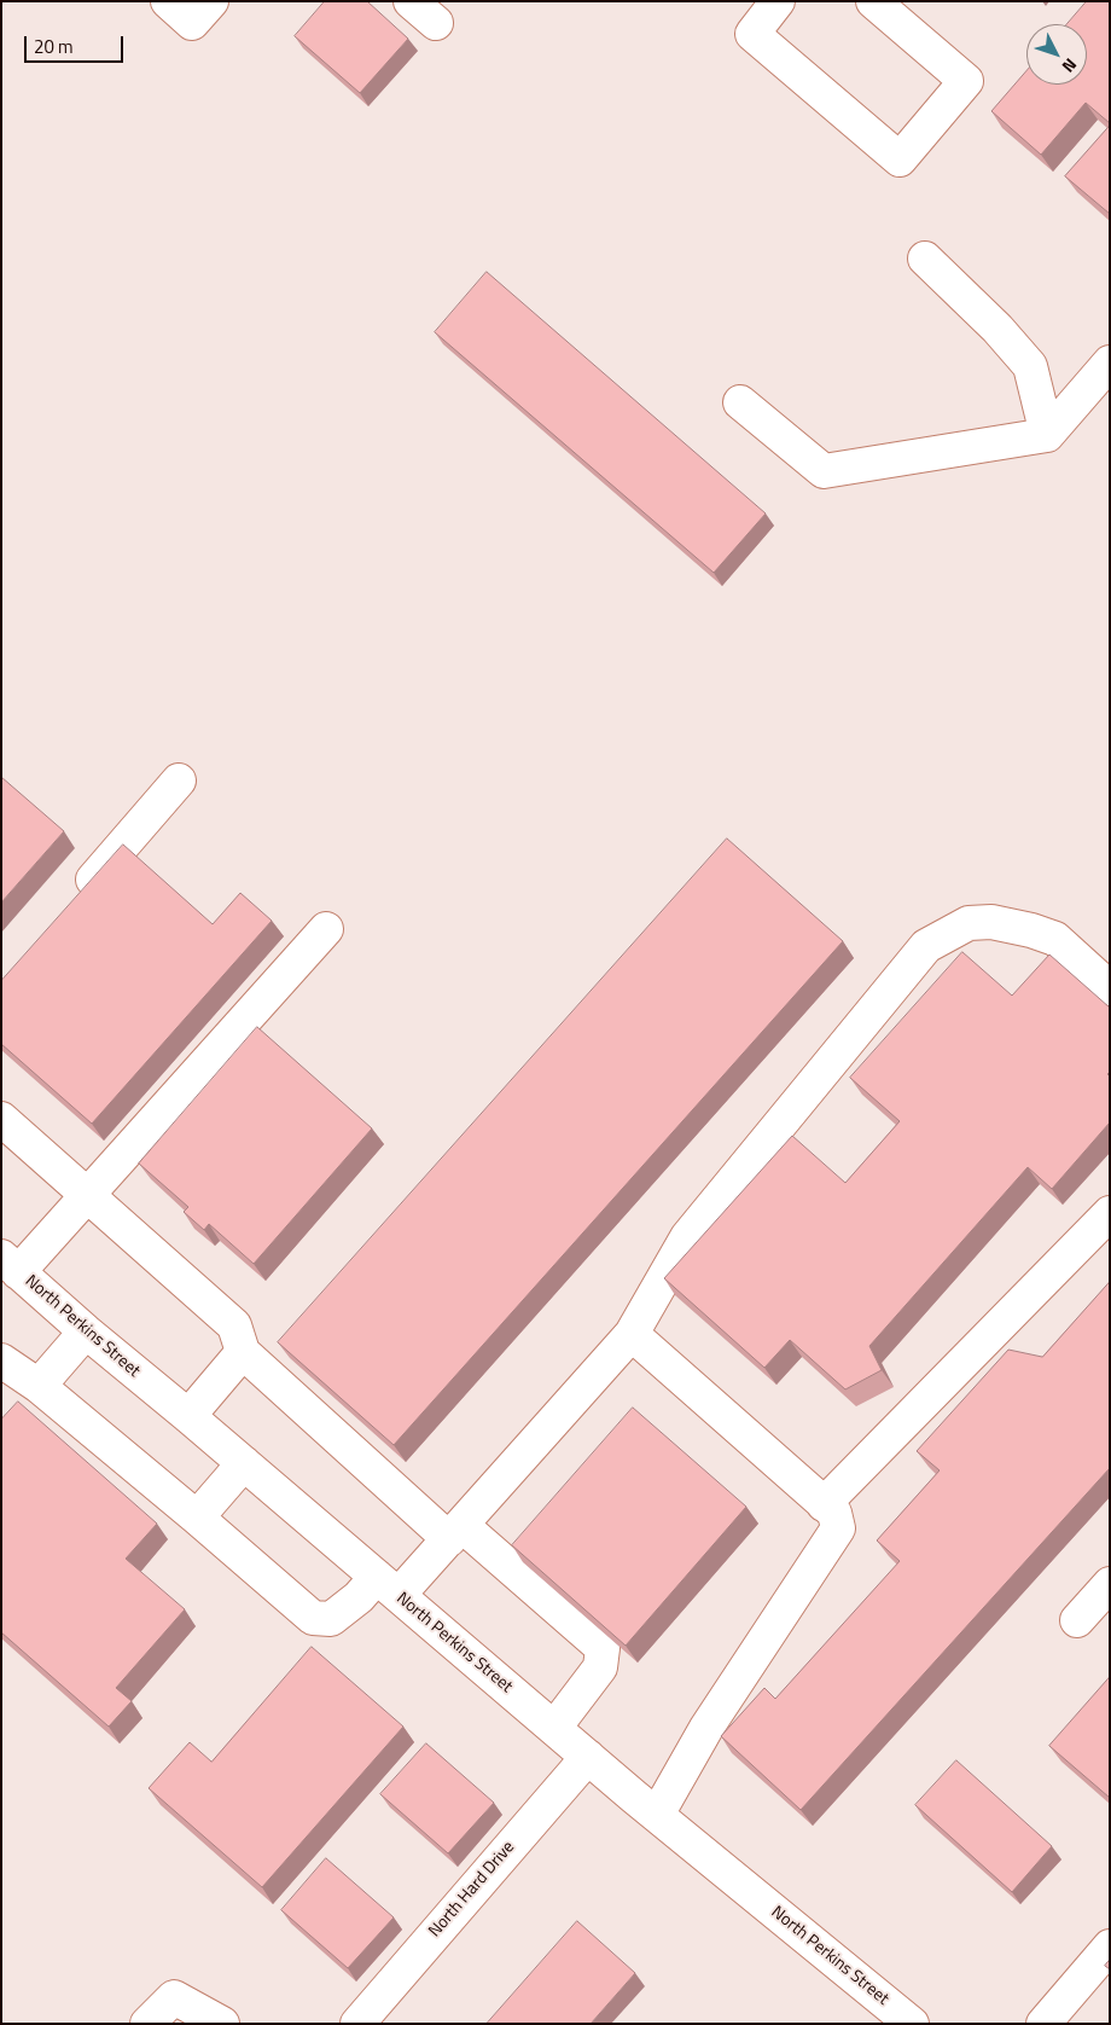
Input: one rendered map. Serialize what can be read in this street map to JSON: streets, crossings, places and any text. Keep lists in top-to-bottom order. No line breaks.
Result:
{"streets":{"street":["North Perkins Street","North Hard Drive"]},"crossings":[["North Perkins Street","North Hard Drive"]],"scale_bar":"20 m","north":"bottom right"}
